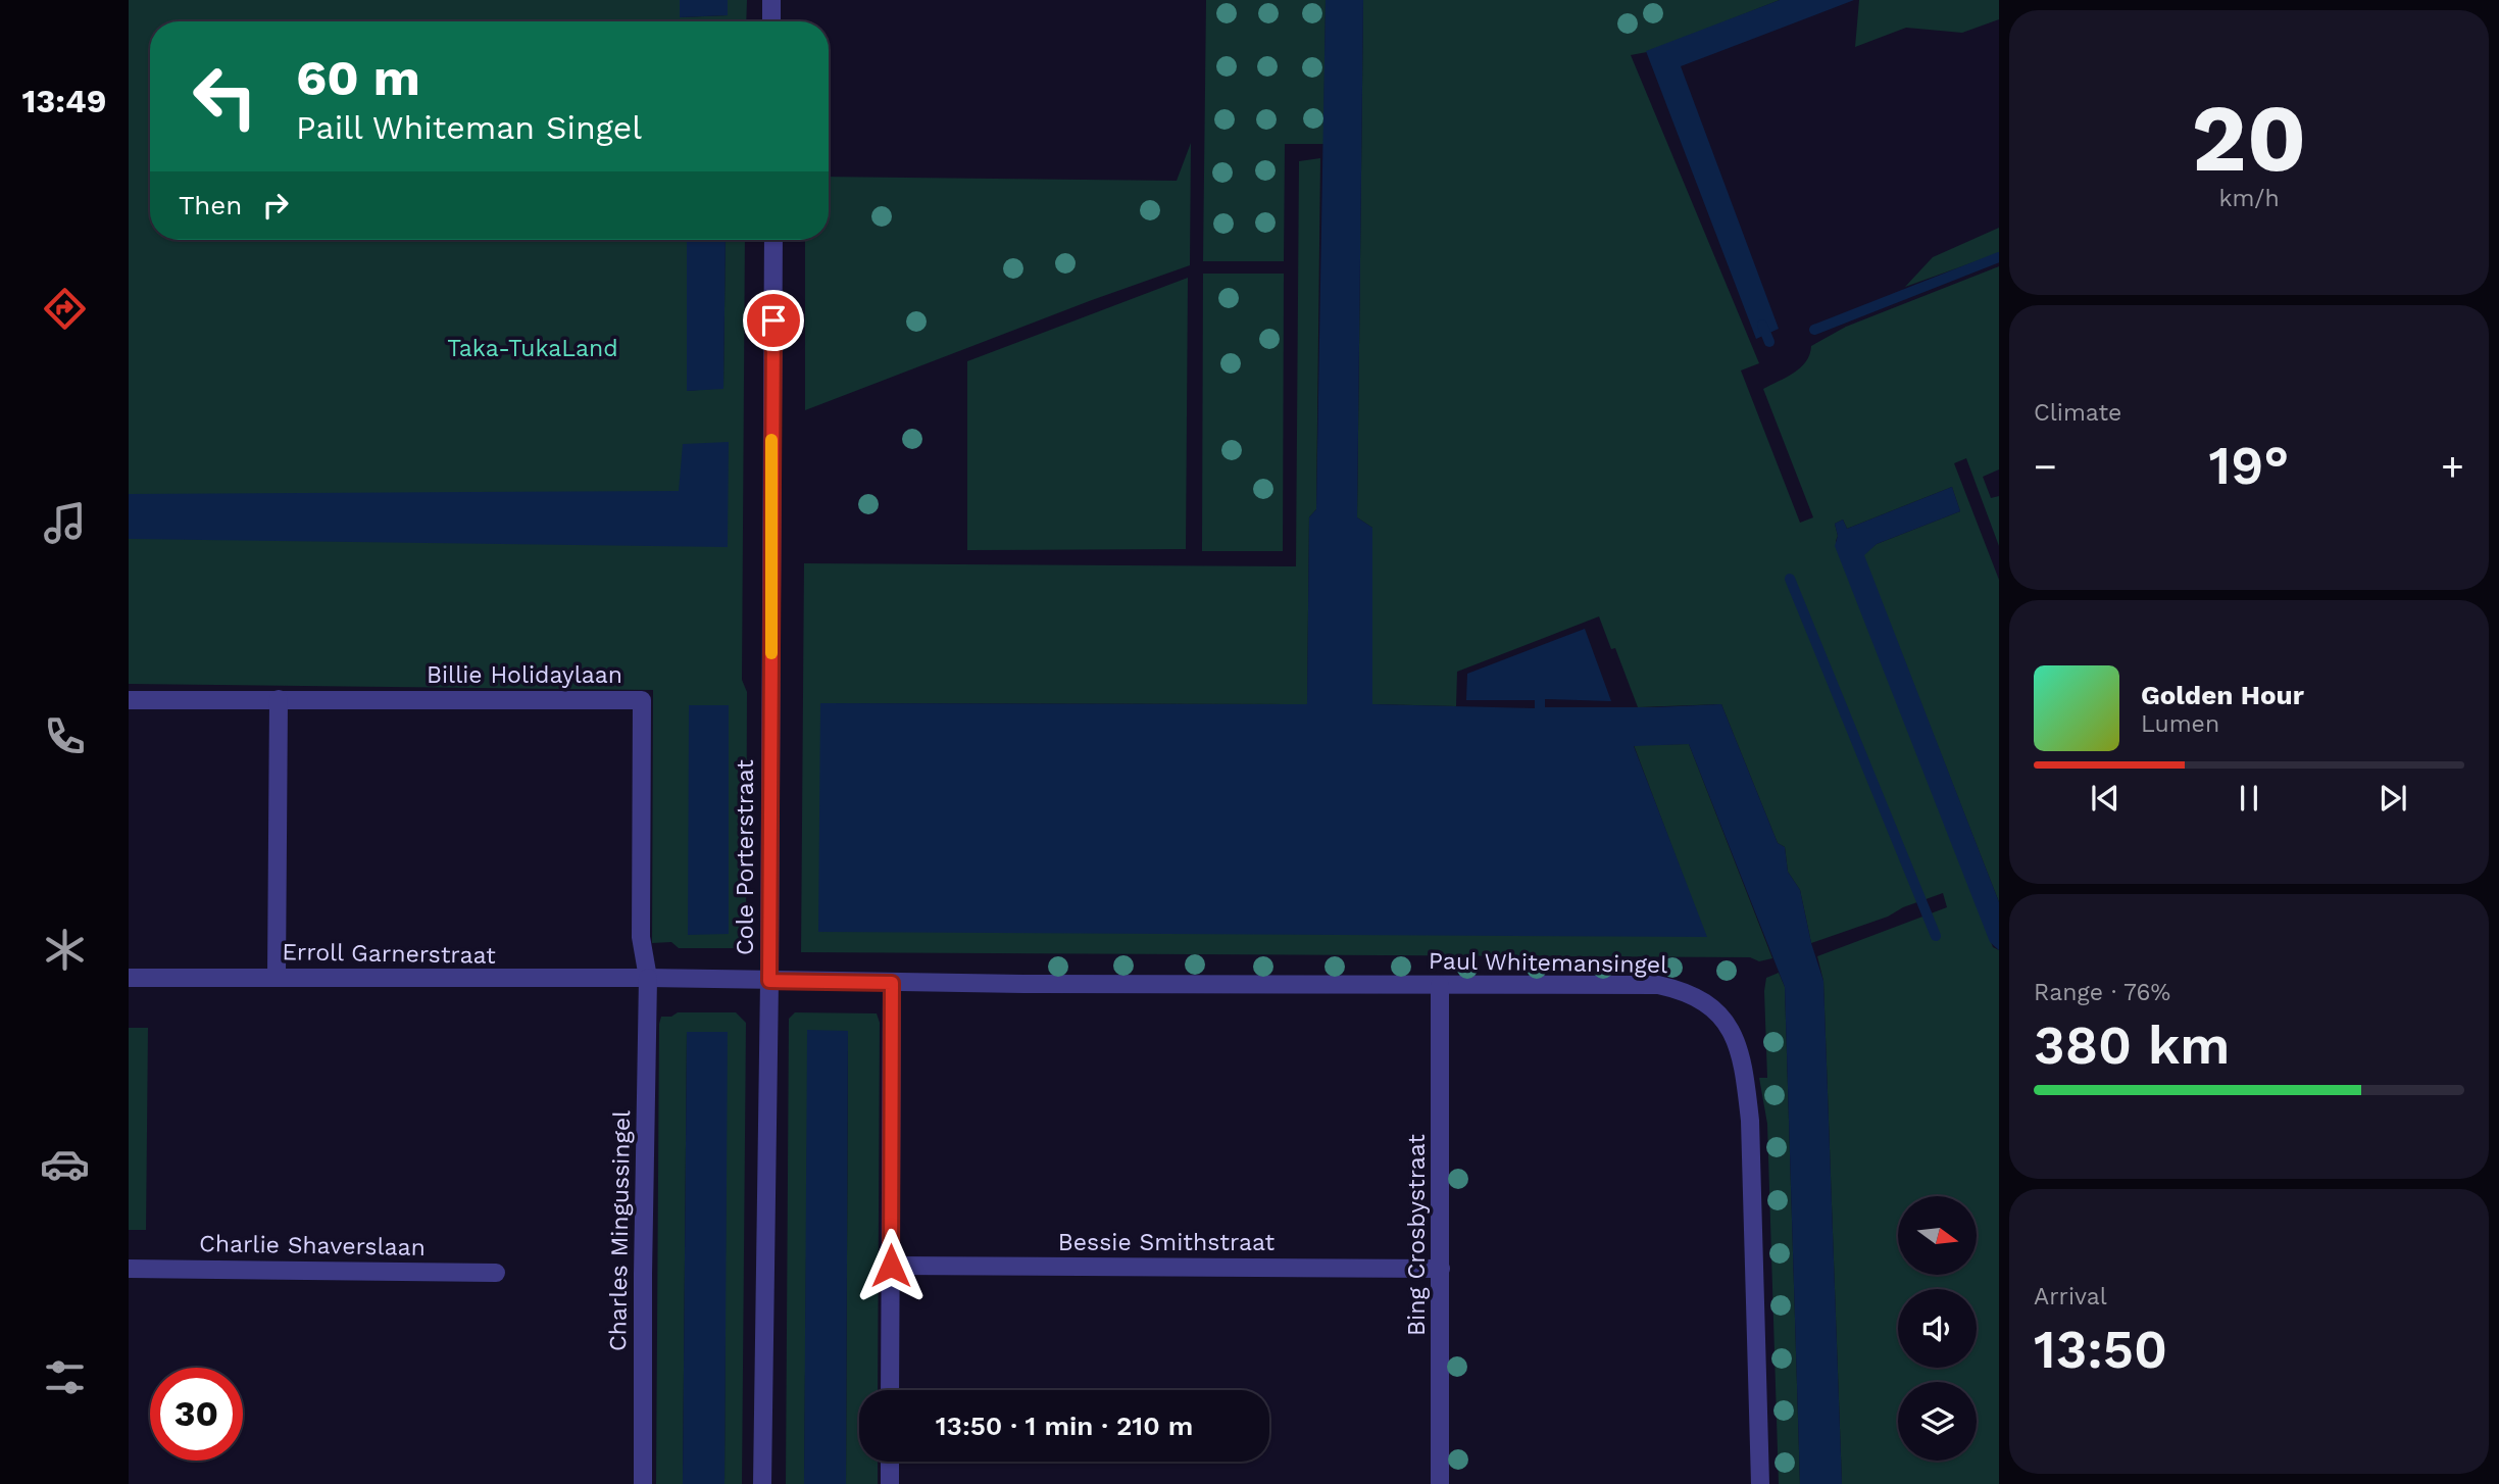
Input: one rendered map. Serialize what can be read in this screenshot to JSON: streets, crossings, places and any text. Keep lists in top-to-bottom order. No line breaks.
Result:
{"streets":{"street":["Billie Holidaylaan","Cole Porterstraat","Erroll Garnerstraat","Paul Whitemansingel","Charles Mingussingel","Bing Crosbystraat","Bessie Smithstraat","Charlie Shaverslaan"]},"crossings":[["Billie Holidaylaan","Erroll Garnerstraat"],["Billie Holidaylaan","Charles Mingussingel"],["Cole Porterstraat","Erroll Garnerstraat"],["Cole Porterstraat","Paul Whitemansingel"],["Erroll Garnerstraat","Paul Whitemansingel"],["Erroll Garnerstraat","Charles Mingussingel"],["Paul Whitemansingel","Bing Crosbystraat"],["Bing Crosbystraat","Bessie Smithstraat"]],"parks":["Taka-TukaLand"],"north":"right","page":{"tabs":"13:49","tile":[["20","km/h"],"Climate",["Range · 76%","380 km"],["Arrival","13:50"]],"turn":["60 m","Paill Whiteman Singel"],"then":"Then","heat":["−","19°","+"],"song":["Golden Hour","Lumen"],"limit":"30","trip":"13:50 · 1 min · 210 m"}}
